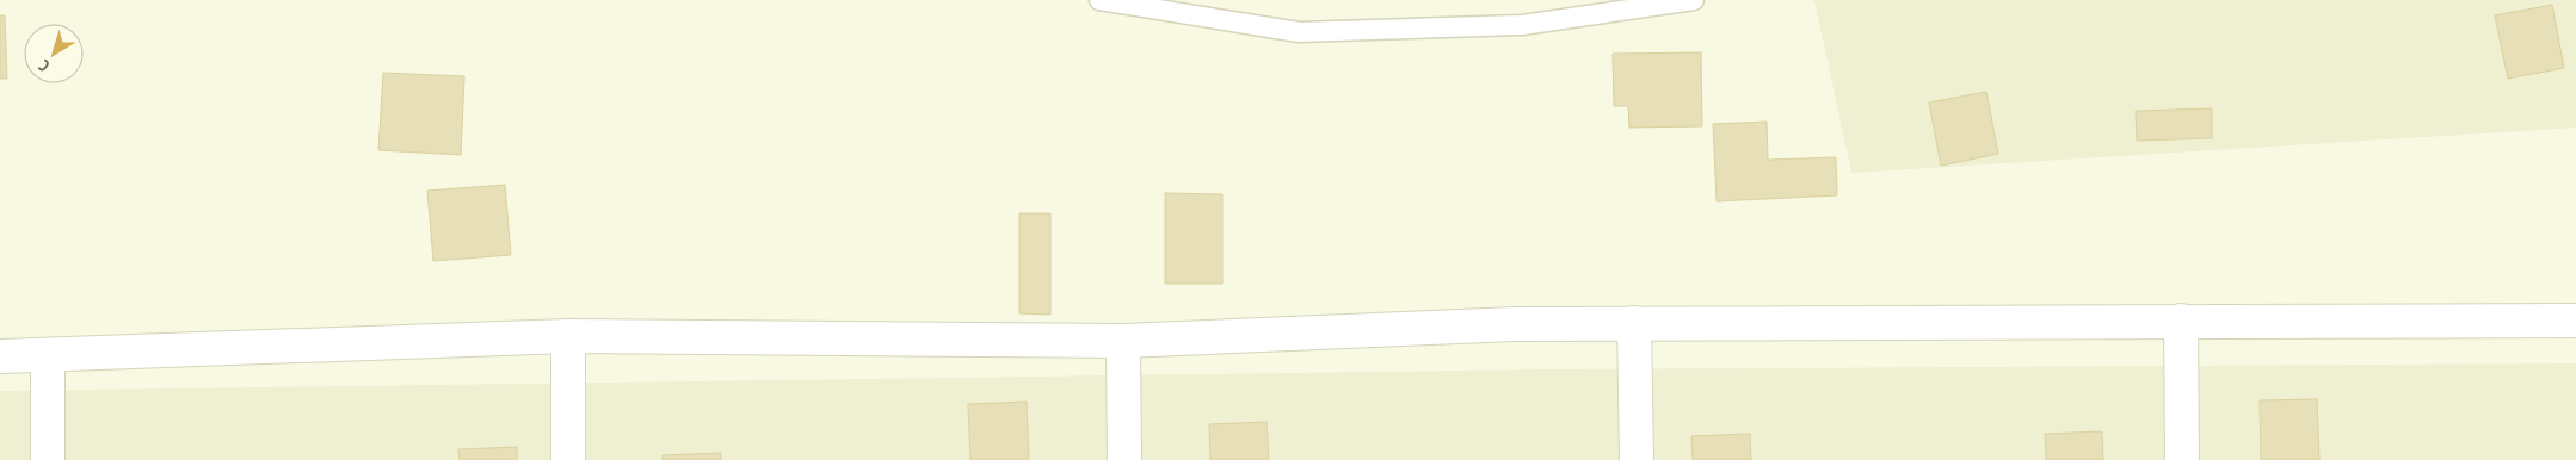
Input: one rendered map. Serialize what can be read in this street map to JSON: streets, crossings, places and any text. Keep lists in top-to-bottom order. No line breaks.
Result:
{"north":"bottom left"}
